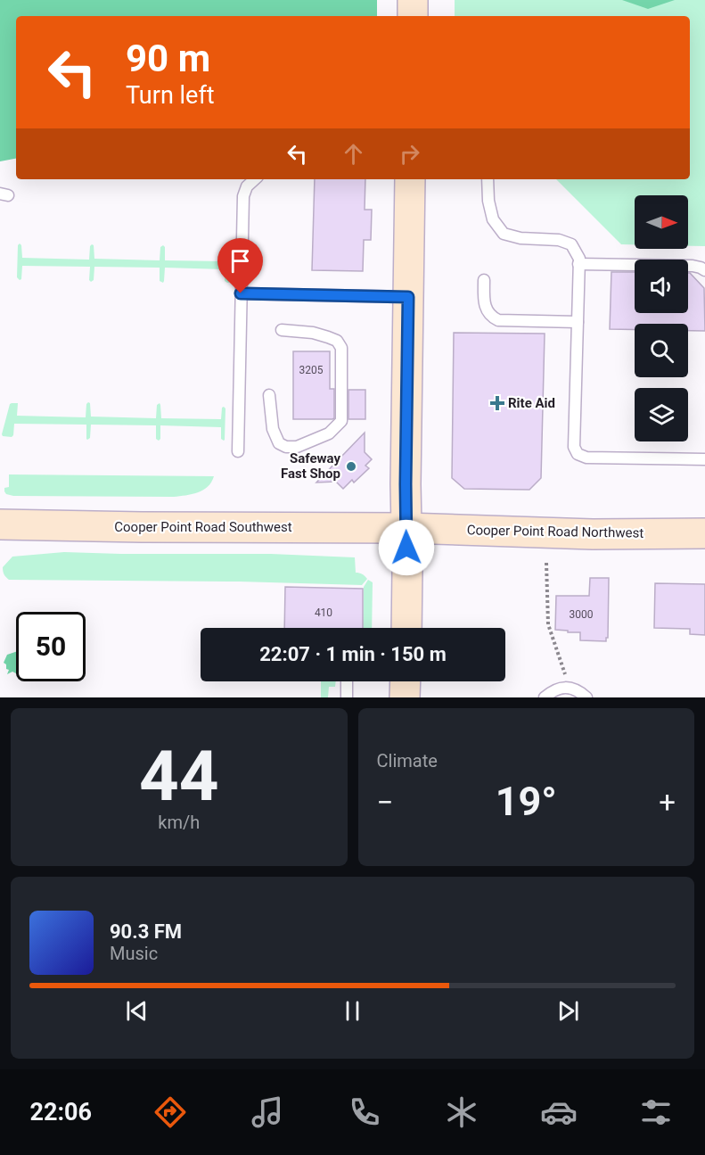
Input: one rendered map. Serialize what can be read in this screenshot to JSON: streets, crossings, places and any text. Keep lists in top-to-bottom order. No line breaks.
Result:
{"streets":{"main road":["Cooper Point Road Southwest","Cooper Point Road Northwest"]},"crossings":[["Cooper Point Road Southwest","Cooper Point Road Northwest"]],"places":{"health":["Rite Aid"],"other":["Safeway Fast Shop"]},"house_numbers":["3205","410","3000"],"north":"right","page":{"turn":["90 m","Turn left"],"limit":"50","trip":"22:07 · 1 min · 150 m","tile":[["44","km/h"],"Climate"],"heat":["−","19°","+"],"song":["90.3 FM","Music"],"tabs":"22:06"}}
